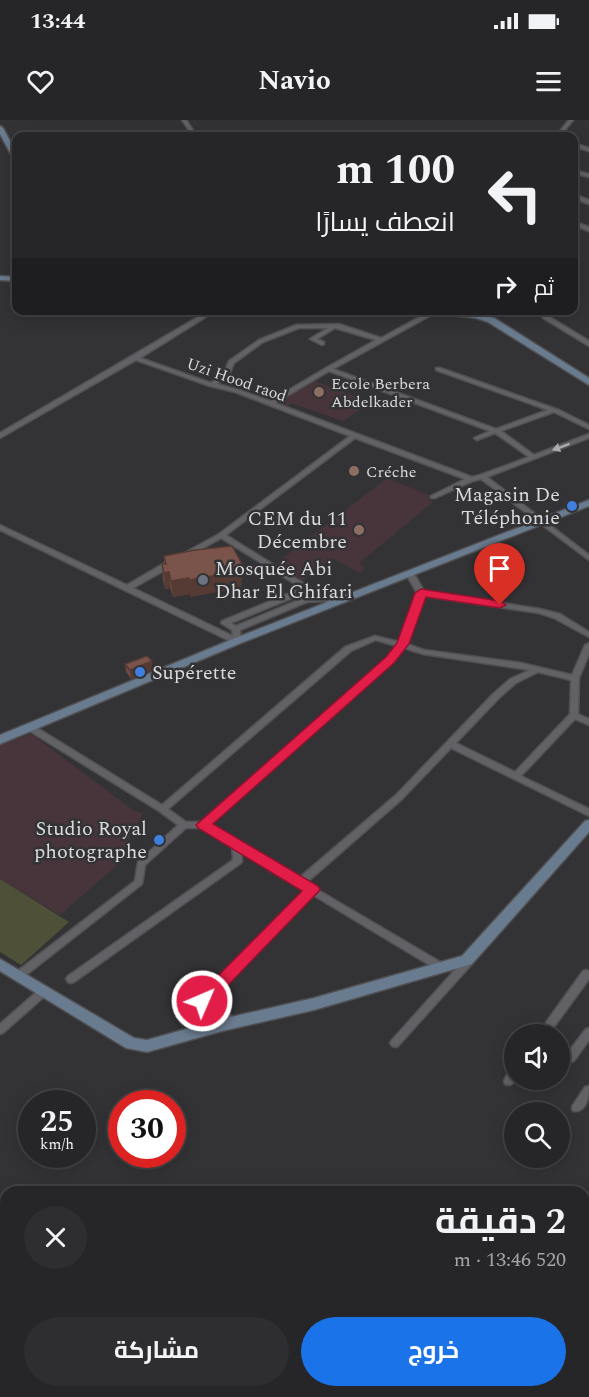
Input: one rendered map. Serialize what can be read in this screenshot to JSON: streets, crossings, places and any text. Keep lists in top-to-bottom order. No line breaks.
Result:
{"streets":{"street":["Uzi Hood raod"]},"places":["Ecole Berbera Abdelkader","Créche","Magasin De Téléphonie","CEM du 11 Décembre","Mosquée Abi Dhar El Ghifari","Supérette","Studio Royal photographe"],"page":{"status":"13:44","header":"Navio","turn":["100 m","انعطف يسارًا"],"then":"ثم","speed":"25 km/h","limit":"30","heading":["2 دقيقة","520 m · 13:46"],"buttons":["خروج","مشاركة"]}}
